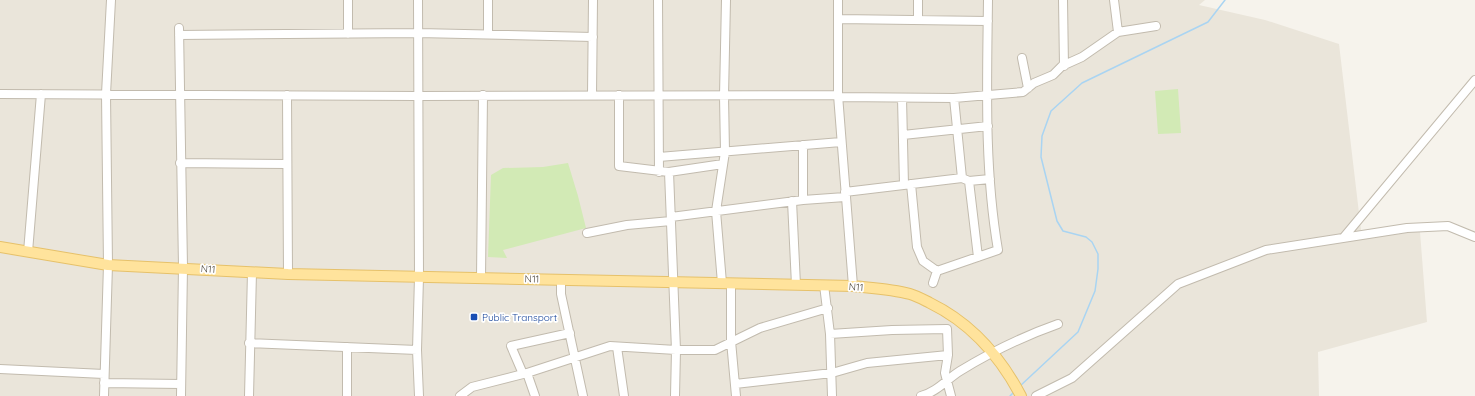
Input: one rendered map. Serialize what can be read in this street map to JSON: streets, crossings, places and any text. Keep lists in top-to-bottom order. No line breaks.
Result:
{"streets":{"main road":["N11"]},"places":{"transit":["Public Transport"]}}
